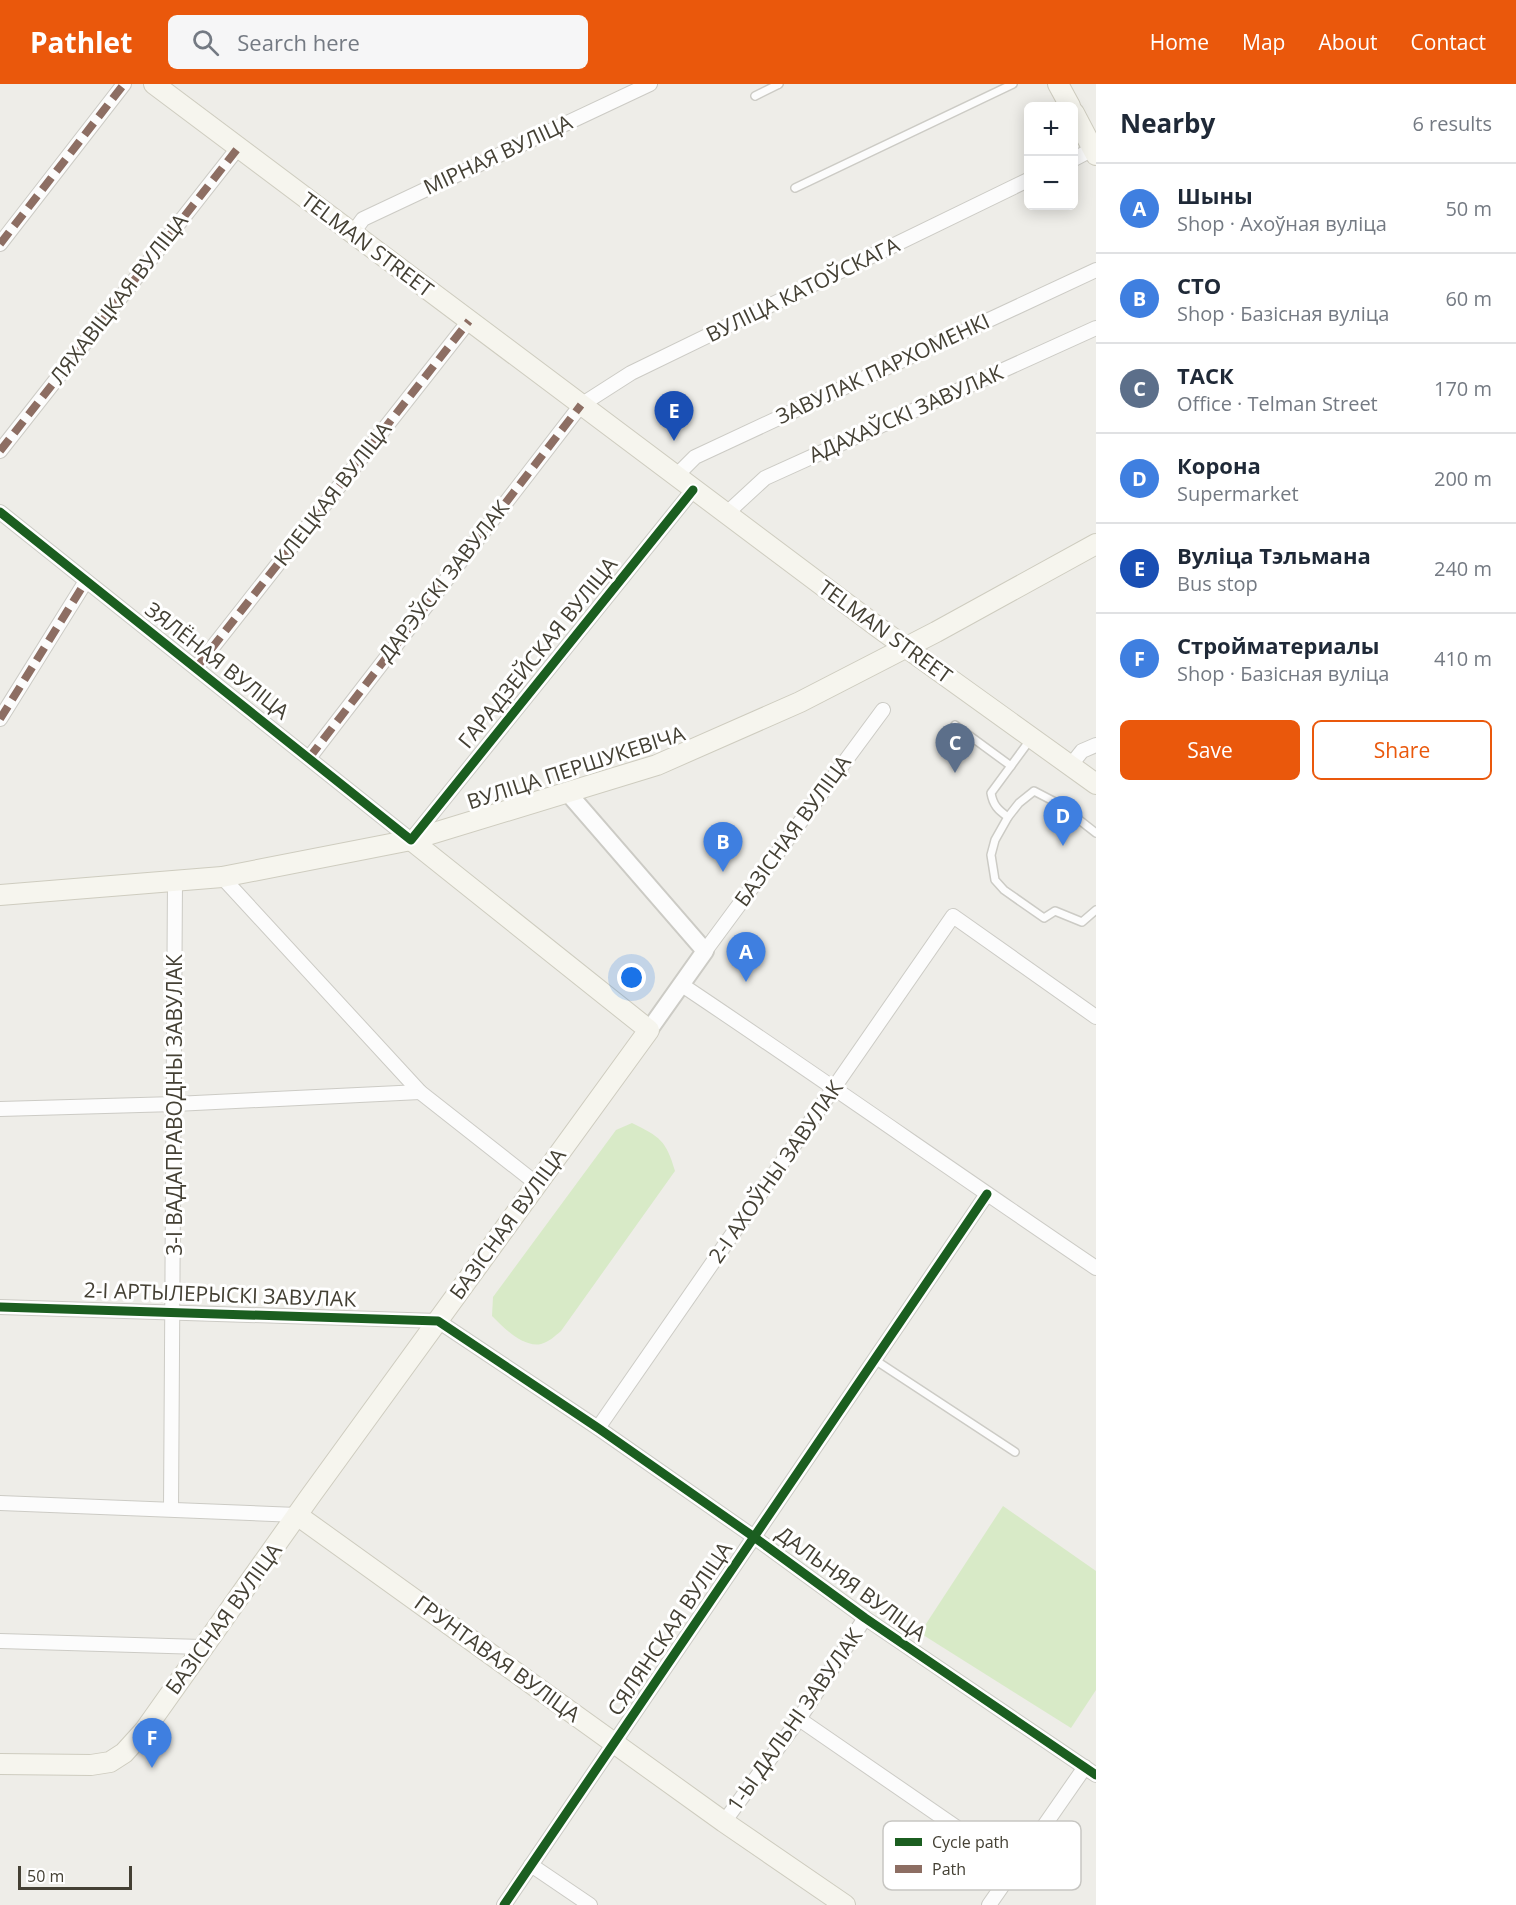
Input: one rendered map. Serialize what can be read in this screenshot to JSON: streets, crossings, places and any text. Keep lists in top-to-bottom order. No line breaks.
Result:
{"streets":{"main road":["TELMAN STREET","ЗЯЛЁНАЯ ВУЛІЦА","ВУЛІЦА ПЕРШУКЕВІЧА","БАЗІСНАЯ ВУЛІЦА","ГРУНТАВАЯ ВУЛІЦА"],"street":["МІРНАЯ ВУЛІЦА","ВУЛІЦА КАТОЎСКАГА","ЛЯХАВІЦКАЯ ВУЛІЦА","ЗАВУЛАК ПАРХОМЕНКІ","АДАХАЎСКІ ЗАВУЛАК","КЛЕЦКАЯ ВУЛІЦА","ДАРЭЎСКІ ЗАВУЛАК","ГАРАДЗЕЙСКАЯ ВУЛІЦА","3-І ВАДАПРАВОДНЫ ЗАВУЛАК","2-І АХОЎНЫ ЗАВУЛАК","2-І АРТЫЛЕРЫСКІ ЗАВУЛАК","ДАЛЬНЯЯ ВУЛІЦА","СЯЛЯНСКАЯ ВУЛІЦА","1-Ы ДАЛЬНІ ЗАВУЛАК"]},"crossings":[["МІРНАЯ ВУЛІЦА","TELMAN STREET"],["TELMAN STREET","ВУЛІЦА КАТОЎСКАГА"],["TELMAN STREET","ЛЯХАВІЦКАЯ ВУЛІЦА"],["TELMAN STREET","ЗАВУЛАК ПАРХОМЕНКІ"],["TELMAN STREET","АДАХАЎСКІ ЗАВУЛАК"],["TELMAN STREET","КЛЕЦКАЯ ВУЛІЦА"],["TELMAN STREET","ДАРЭЎСКІ ЗАВУЛАК"],["TELMAN STREET","ГАРАДЗЕЙСКАЯ ВУЛІЦА"],["TELMAN STREET","ВУЛІЦА ПЕРШУКЕВІЧА"],["ВУЛІЦА КАТОЎСКАГА","ДАРЭЎСКІ ЗАВУЛАК"],["КЛЕЦКАЯ ВУЛІЦА","ЗЯЛЁНАЯ ВУЛІЦА"],["ДАРЭЎСКІ ЗАВУЛАК","ЗЯЛЁНАЯ ВУЛІЦА"],["ГАРАДЗЕЙСКАЯ ВУЛІЦА","ЗЯЛЁНАЯ ВУЛІЦА"],["ГАРАДЗЕЙСКАЯ ВУЛІЦА","ВУЛІЦА ПЕРШУКЕВІЧА"],["ЗЯЛЁНАЯ ВУЛІЦА","ВУЛІЦА ПЕРШУКЕВІЧА"],["ЗЯЛЁНАЯ ВУЛІЦА","БАЗІСНАЯ ВУЛІЦА"],["ВУЛІЦА ПЕРШУКЕВІЧА","3-І ВАДАПРАВОДНЫ ЗАВУЛАК"],["БАЗІСНАЯ ВУЛІЦА","2-І АРТЫЛЕРЫСКІ ЗАВУЛАК"],["БАЗІСНАЯ ВУЛІЦА","ДАЛЬНЯЯ ВУЛІЦА"],["БАЗІСНАЯ ВУЛІЦА","ГРУНТАВАЯ ВУЛІЦА"],["3-І ВАДАПРАВОДНЫ ЗАВУЛАК","2-І АРТЫЛЕРЫСКІ ЗАВУЛАК"],["2-І АХОЎНЫ ЗАВУЛАК","ДАЛЬНЯЯ ВУЛІЦА"],["2-І АРТЫЛЕРЫСКІ ЗАВУЛАК","ДАЛЬНЯЯ ВУЛІЦА"],["ДАЛЬНЯЯ ВУЛІЦА","СЯЛЯНСКАЯ ВУЛІЦА"],["ДАЛЬНЯЯ ВУЛІЦА","1-Ы ДАЛЬНІ ЗАВУЛАК"],["СЯЛЯНСКАЯ ВУЛІЦА","ГРУНТАВАЯ ВУЛІЦА"],["ГРУНТАВАЯ ВУЛІЦА","1-Ы ДАЛЬНІ ЗАВУЛАК"]],"legend":["Cycle path","Path"],"scale_bar":"50 m","page":{"header":"Pathlet","search":"Search here","nav":["Home","Map","About","Contact"],"heading":["Nearby","6 results"],"map_buttons":["+","−"],"list":[{"mark":"A","name":"Шыны","note":"Shop · Ахоўная вуліца","value":"50 m"},{"mark":"B","name":"СТО","note":"Shop · Базісная вуліца","value":"60 m"},{"mark":"C","name":"ТАСК","note":"Office · Telman Street","value":"170 m"},{"mark":"D","name":"Корона","note":"Supermarket","value":"200 m"},{"mark":"E","name":"Вуліца Тэльмана","note":"Bus stop","value":"240 m"},{"mark":"F","name":"Стройматериалы","note":"Shop · Базісная вуліца","value":"410 m"}],"pins":["E","C","D","B","A","F"],"buttons":["Save","Share"],"scale":"50 m"}}
